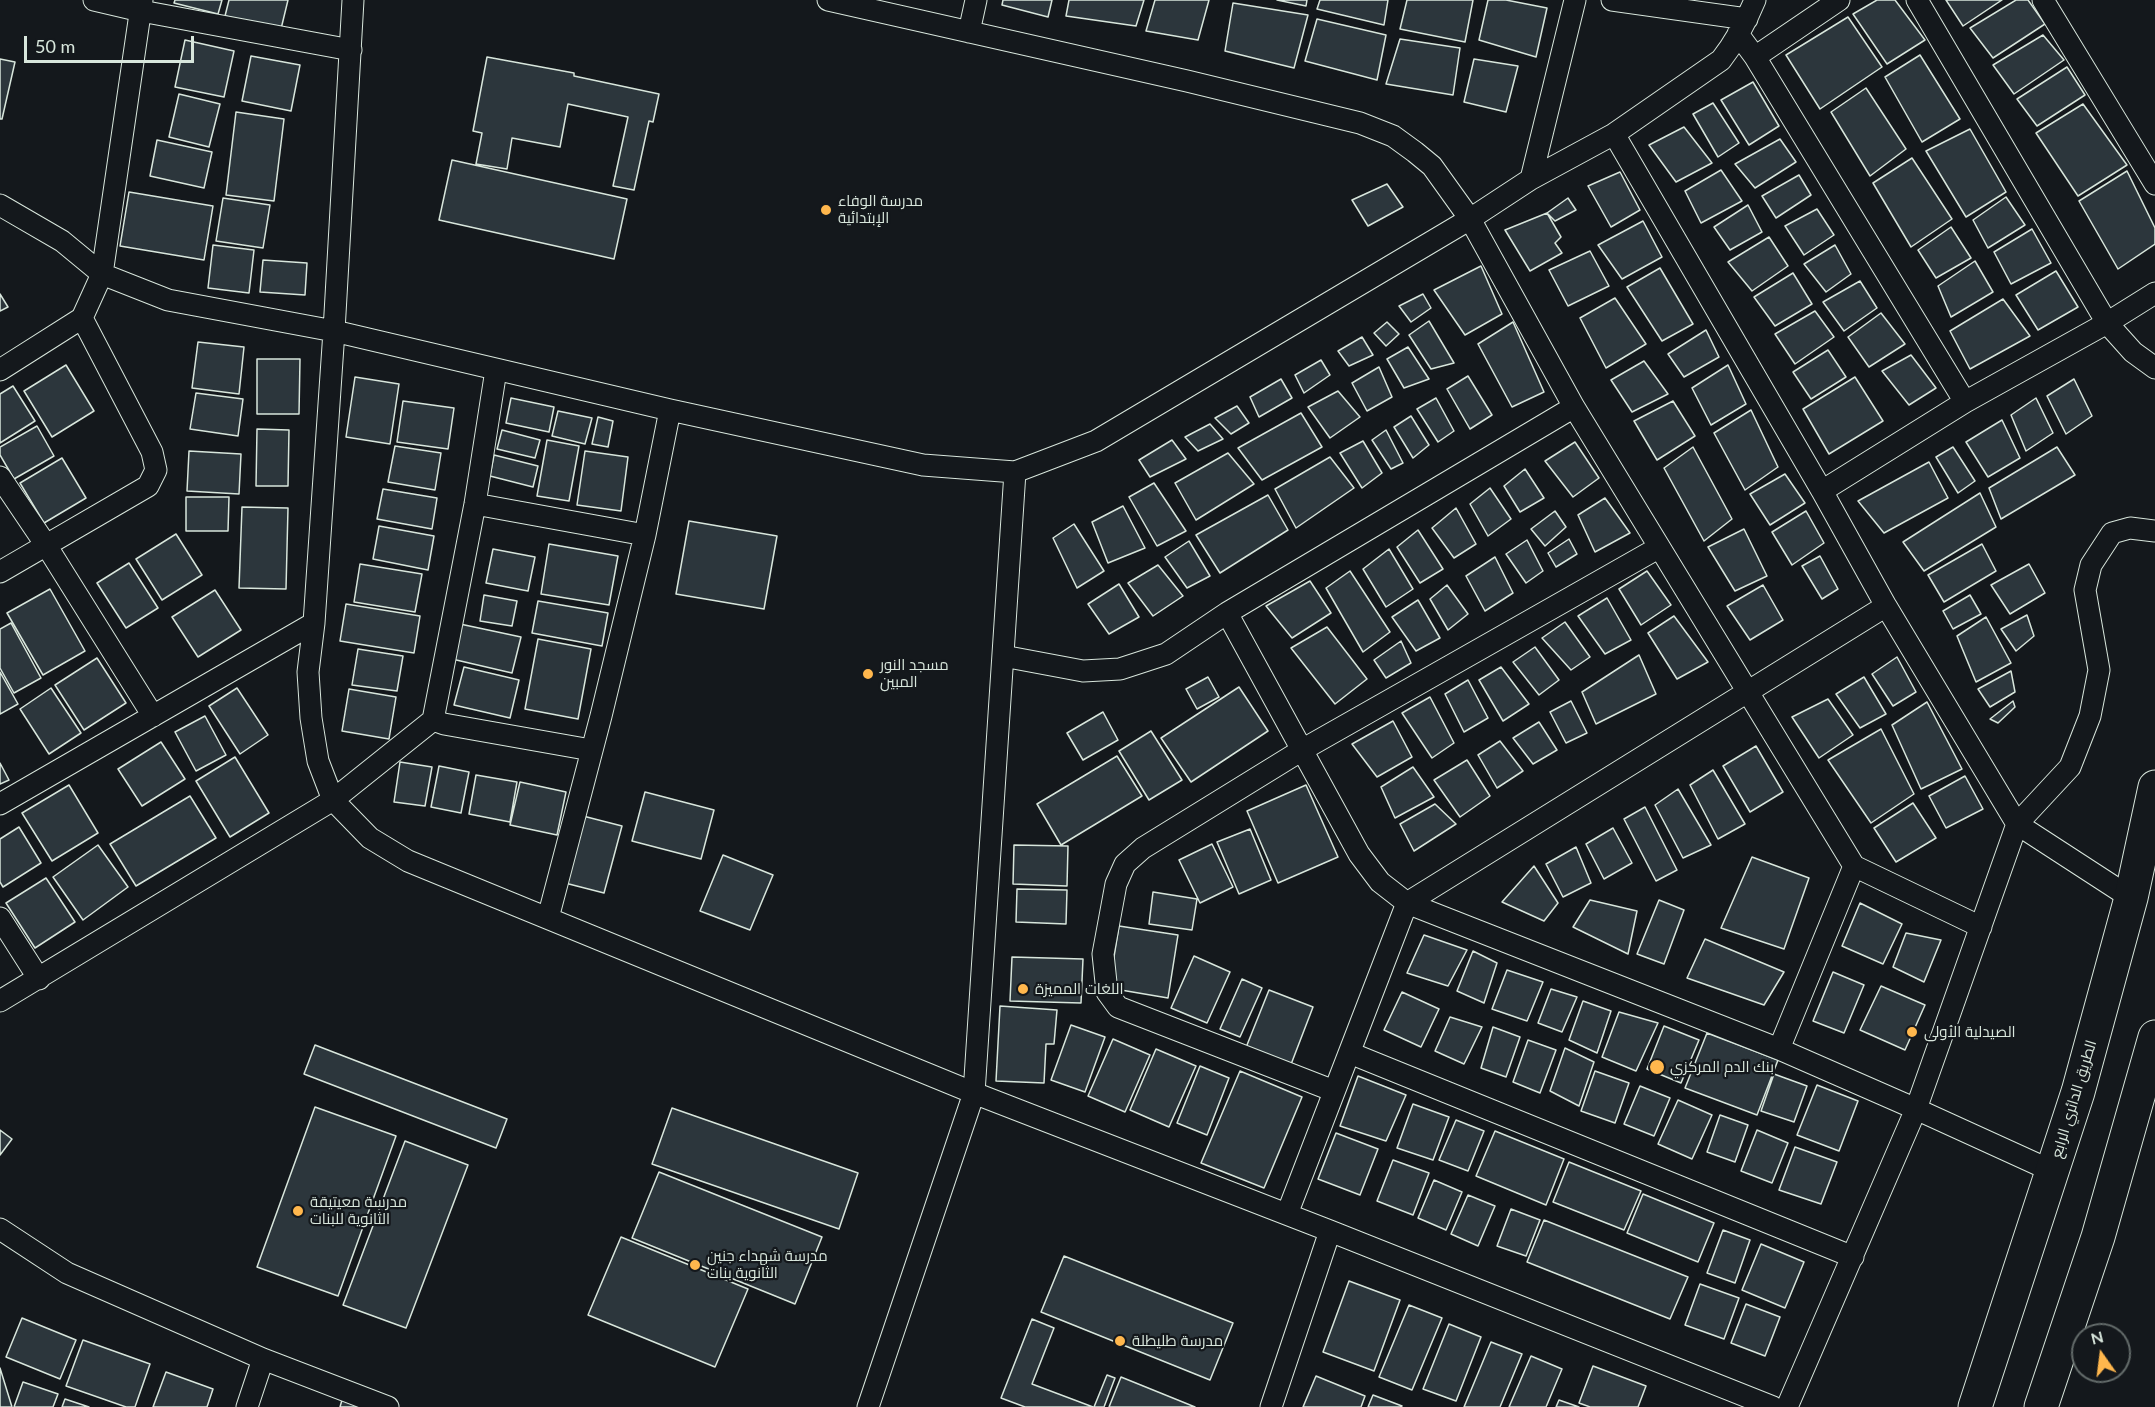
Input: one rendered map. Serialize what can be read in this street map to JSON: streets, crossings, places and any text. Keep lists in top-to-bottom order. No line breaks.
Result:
{"streets":{"main road":["الطريق الدائري الرابع"]},"places":["مدرسة الوفاء الإبتدائية","مسجد النور المبين","اللغات المميزة","الصيدلية الأولى","بنك الدم المركزي","مدرسة معيتيقة الثانوية للبنات","مدرسة شهداء جنين الثانوية بنات","مدرسة طليطلة"],"scale_bar":"50 m","north":"top"}
